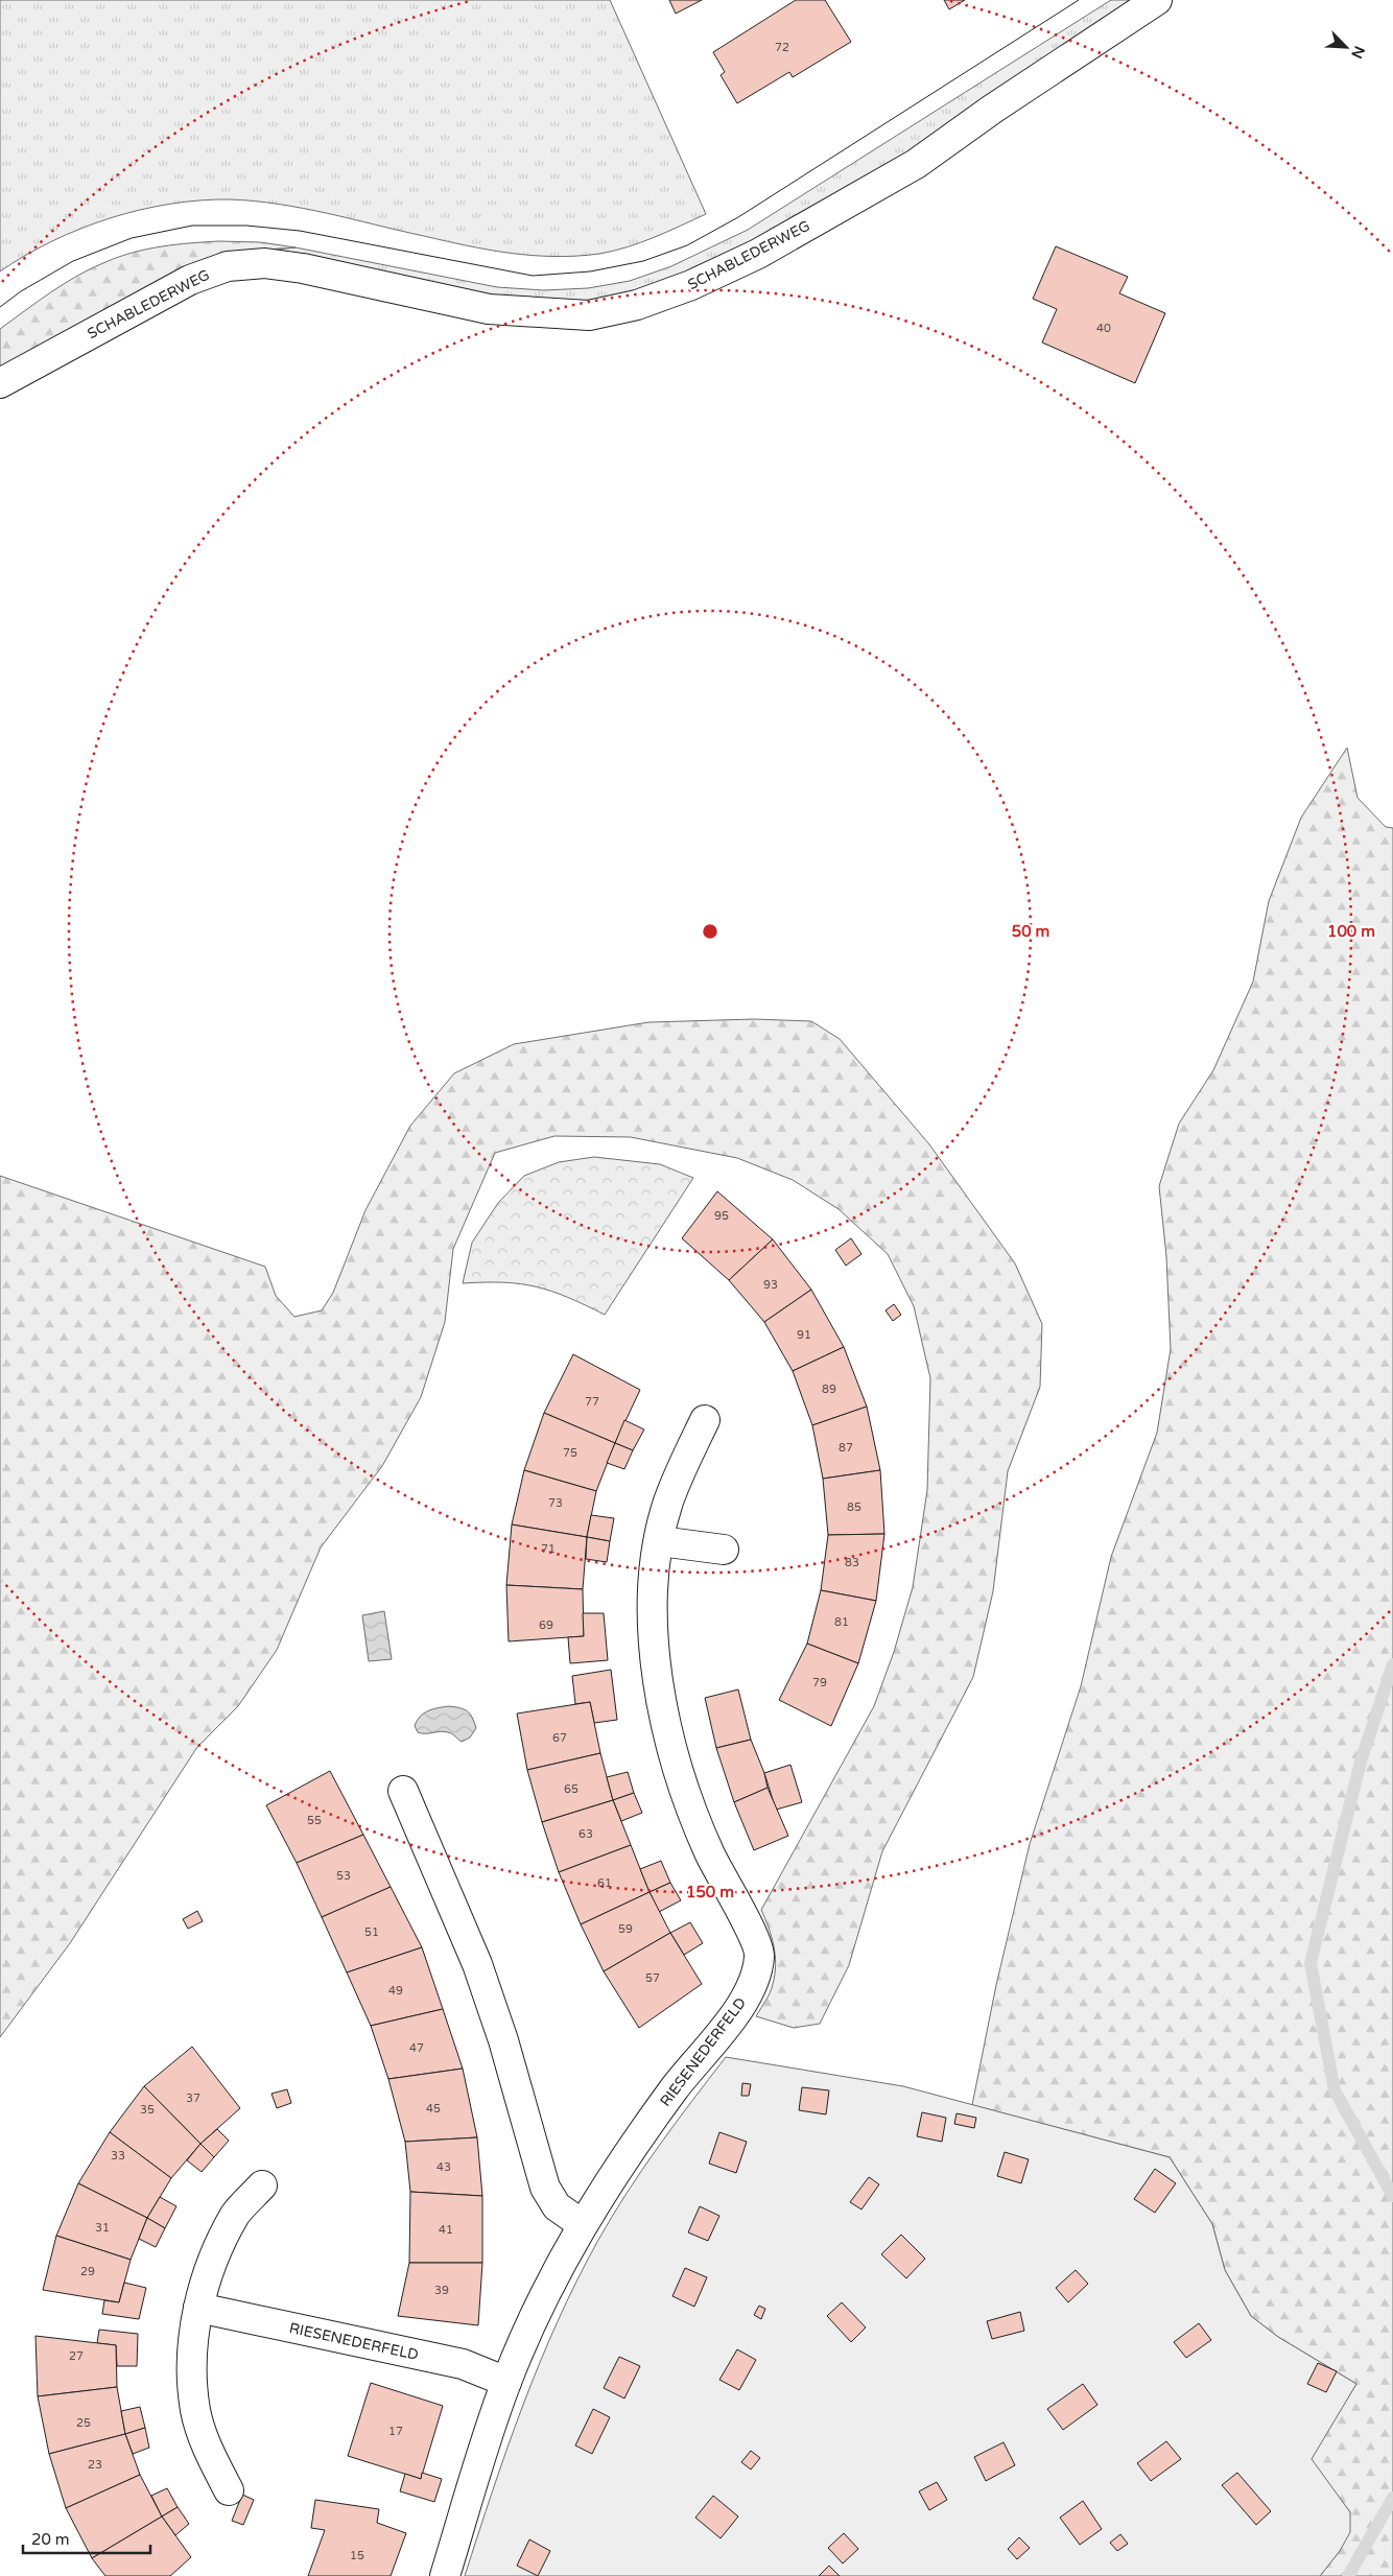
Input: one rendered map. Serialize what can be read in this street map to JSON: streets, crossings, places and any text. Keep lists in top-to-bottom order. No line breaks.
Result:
{"streets":{"street":["SCHABLEDERWEG","RIESENEDERFELD"]},"house_numbers":["72","40","95","93","91","89","77","87","75","73","85","71","83","81","69","79","67","65","55","63","53","61","59","51","57","49","47","37","45","35","33","43","31","41","29","39","27","25","17","23","15"],"scale_bar":"20 m","north":"bottom right","rings":["50 m","100 m","150 m"]}
